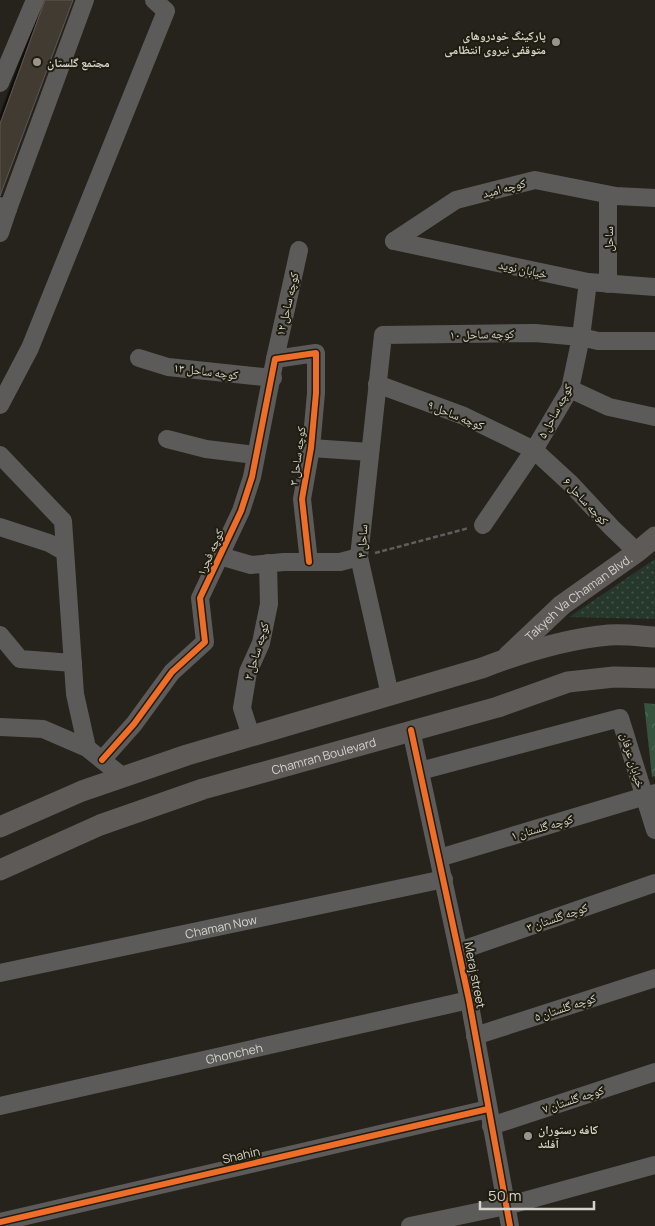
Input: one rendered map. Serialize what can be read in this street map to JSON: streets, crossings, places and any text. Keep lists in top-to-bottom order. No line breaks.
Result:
{"streets":{"main road":["Takyeh Va Chaman Blvd.","Chamran Boulevard"],"street":["کوچه امید","ساحل","خیابان نوید","کوچه ساحل ۱۲","کوچه ساحل ۱۰","کوچه ساحل ۱۳","کوچه ساحل ۵","کوچه ساحل ۹","کوچه ساحل ۳","کوچه ساحل ۶","ساحل ۴","کوچه فجر۱","کوچه ساحل ۲","خیابان عرفان","کوچه گلستان ۱","کوچه گلستان ۳","Chaman Now","Meraj street","کوچه گلستان ۵","Ghoncheh","کوچه گلستان ۷","Shahin"]},"crossings":[["کوچه امید","ساحل"],["کوچه امید","خیابان نوید"],["ساحل","خیابان نوید"],["خیابان نوید","کوچه ساحل ۵"],["کوچه ساحل ۱۲","کوچه ساحل ۳"],["کوچه ساحل ۱۲","کوچه فجر۱"],["کوچه ساحل ۱۰","کوچه ساحل ۵"],["کوچه ساحل ۱۰","ساحل ۴"],["کوچه ساحل ۱۳","کوچه فجر۱"],["کوچه ساحل ۵","کوچه ساحل ۹"],["کوچه ساحل ۵","کوچه ساحل ۶"],["کوچه ساحل ۹","کوچه ساحل ۶"],["کوچه ساحل ۹","ساحل ۴"],["کوچه ساحل ۳","کوچه فجر۱"],["کوچه ساحل ۶","Takyeh Va Chaman Blvd."],["Chamran Boulevard","Meraj street"],["خیابان عرفان","کوچه گلستان ۱"],["خیابان عرفان","Meraj street"],["کوچه گلستان ۱","Meraj street"],["کوچه گلستان ۳","Meraj street"],["Chaman Now","Meraj street"],["Meraj street","کوچه گلستان ۵"],["Meraj street","Ghoncheh"],["Meraj street","کوچه گلستان ۷"],["Meraj street","Shahin"],["کوچه گلستان ۷","Shahin"]],"places":["پارکینگ خودروهای متوقفی نیروی انتظامی","مجتمع گلستان","کافه رستوران آفلند"],"scale_bar":"50 m"}
